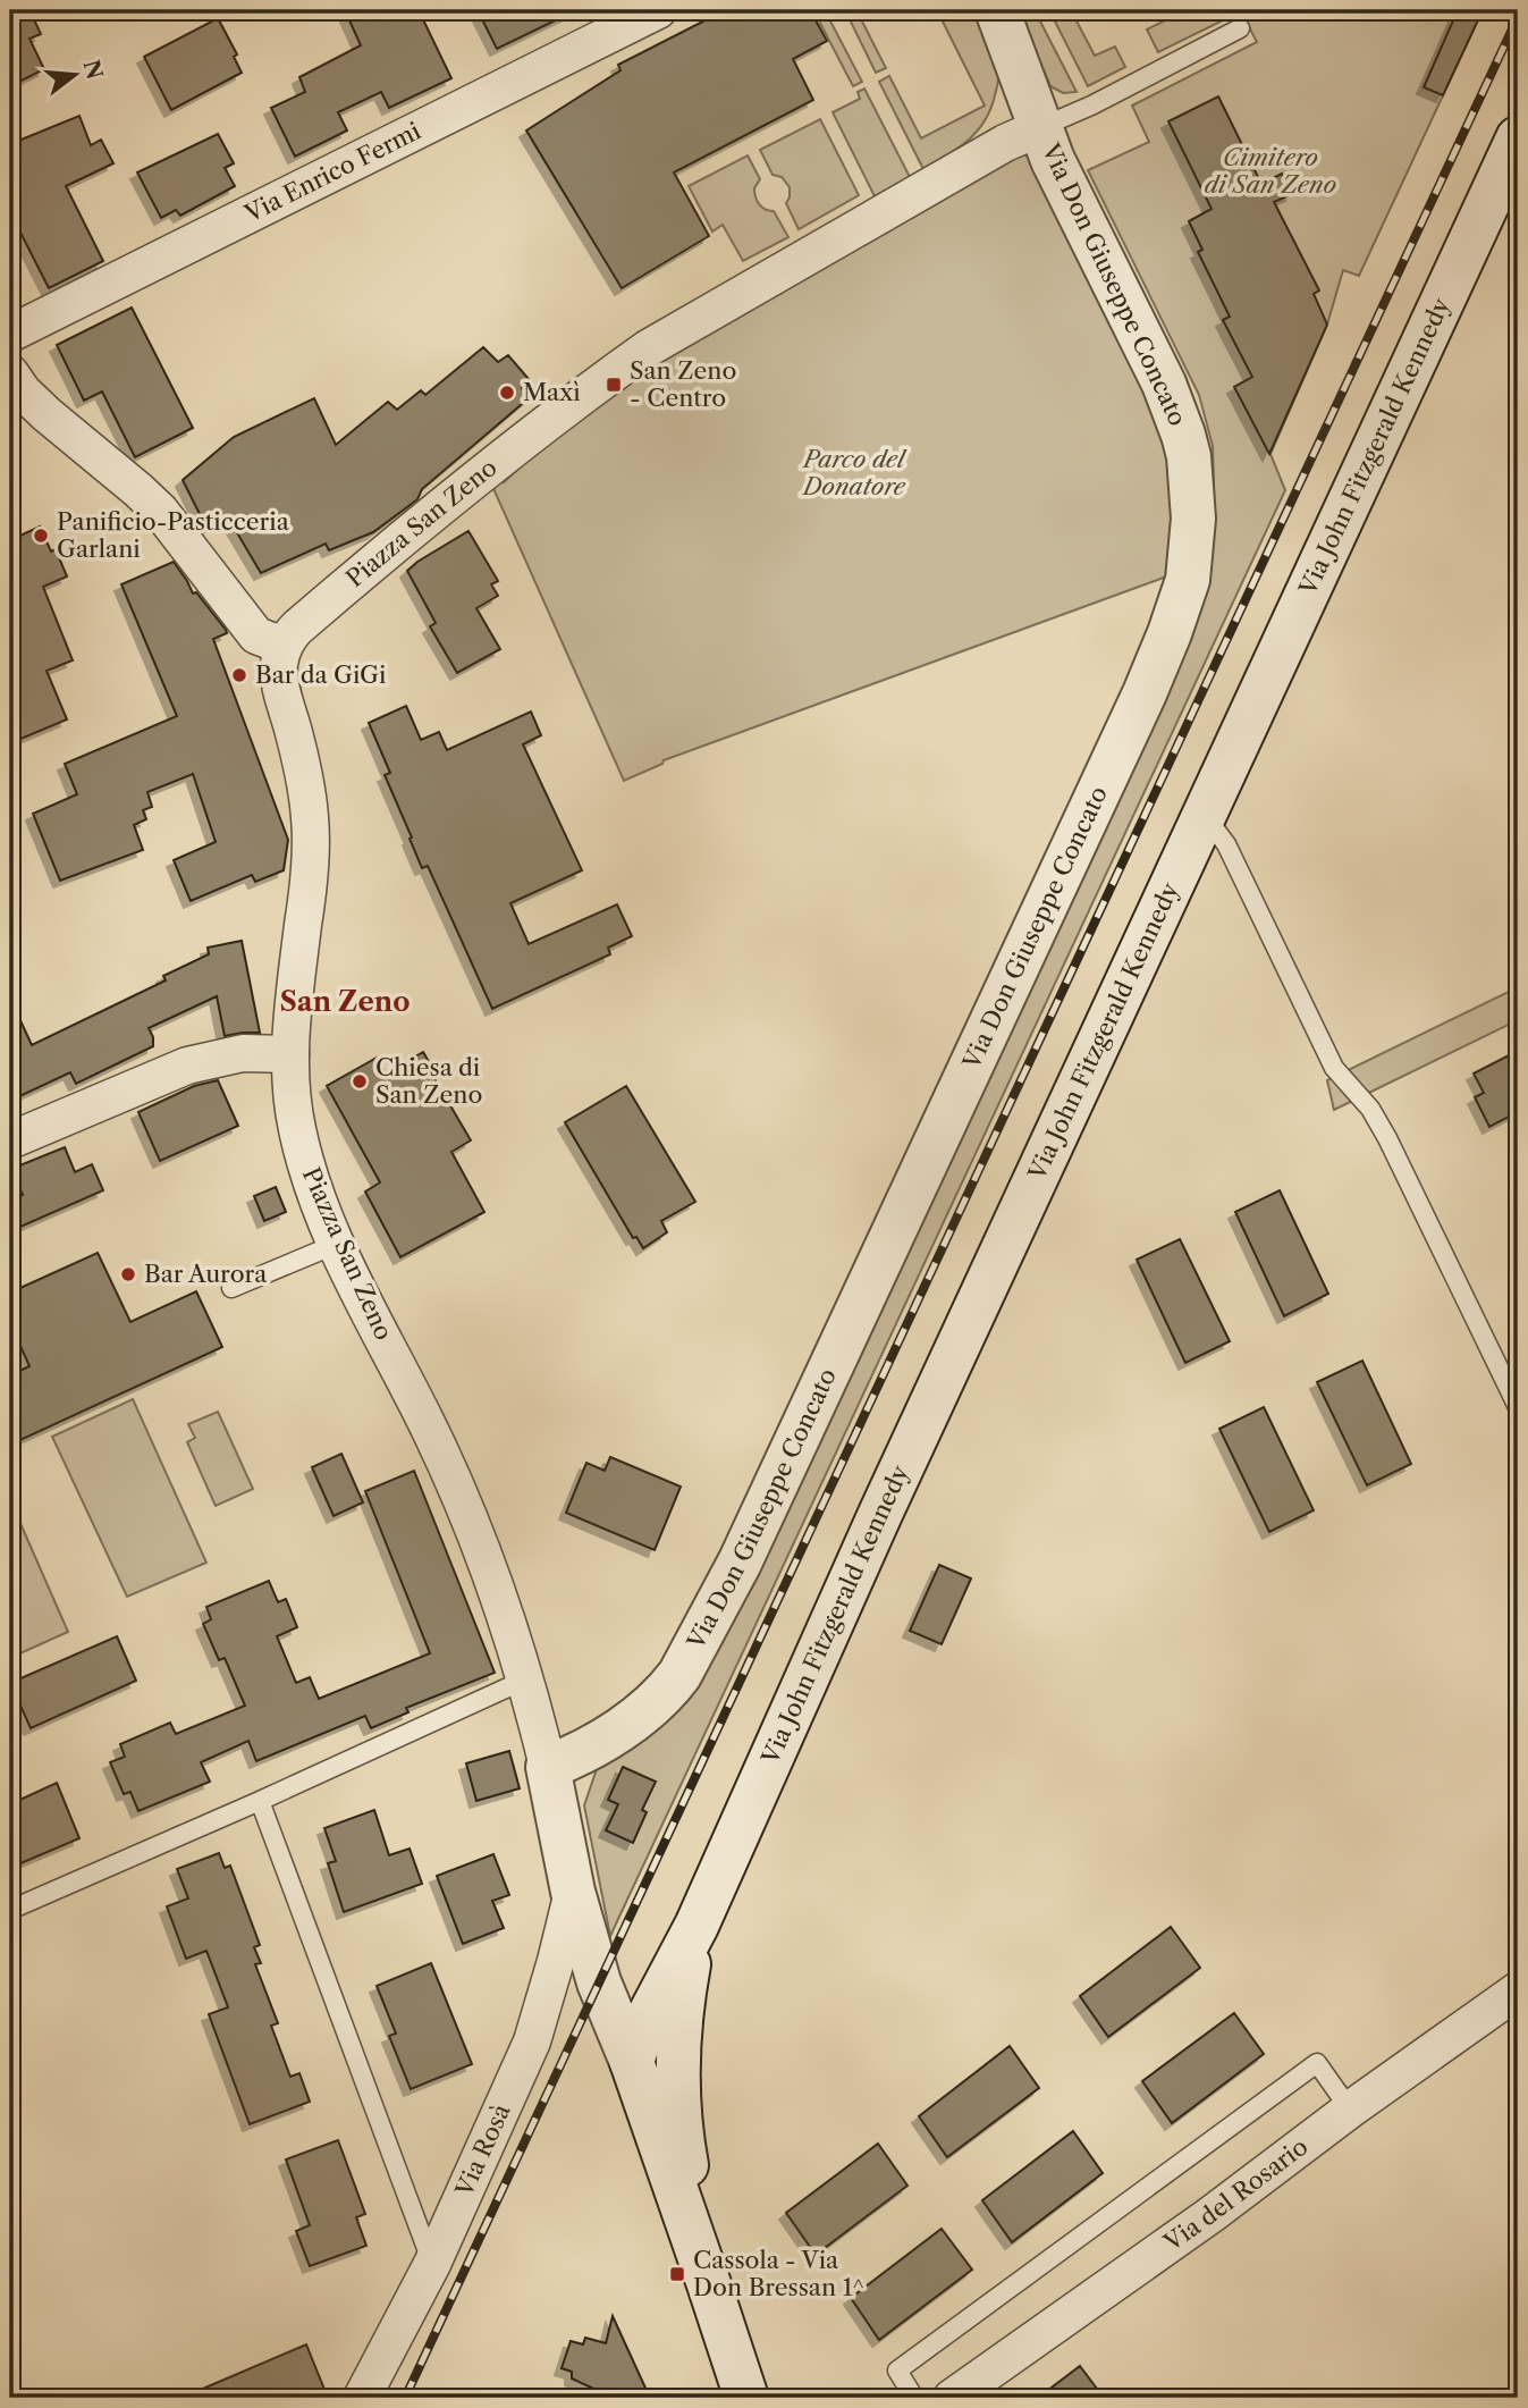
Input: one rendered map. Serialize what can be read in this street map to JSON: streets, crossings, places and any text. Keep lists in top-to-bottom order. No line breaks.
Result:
{"streets":{"main road":["Via Don Giuseppe Concato","Via John Fitzgerald Kennedy"],"street":["Via Enrico Fermi","Piazza San Zeno","Via Rosà","Via del Rosario"]},"crossings":[["Via Don Giuseppe Concato","Piazza San Zeno"]],"districts":["San Zeno"],"parks":["Cimitero di San Zeno","Parco del Donatore"],"places":{"transit":["San Zeno - Centro","Cassola - Via Don Bressan 1^"],"other":["Maxì","Panificio-Pasticceria Garlani","Bar da GiGi","Chiesa di San Zeno","Bar Aurora"]},"north":"right"}
